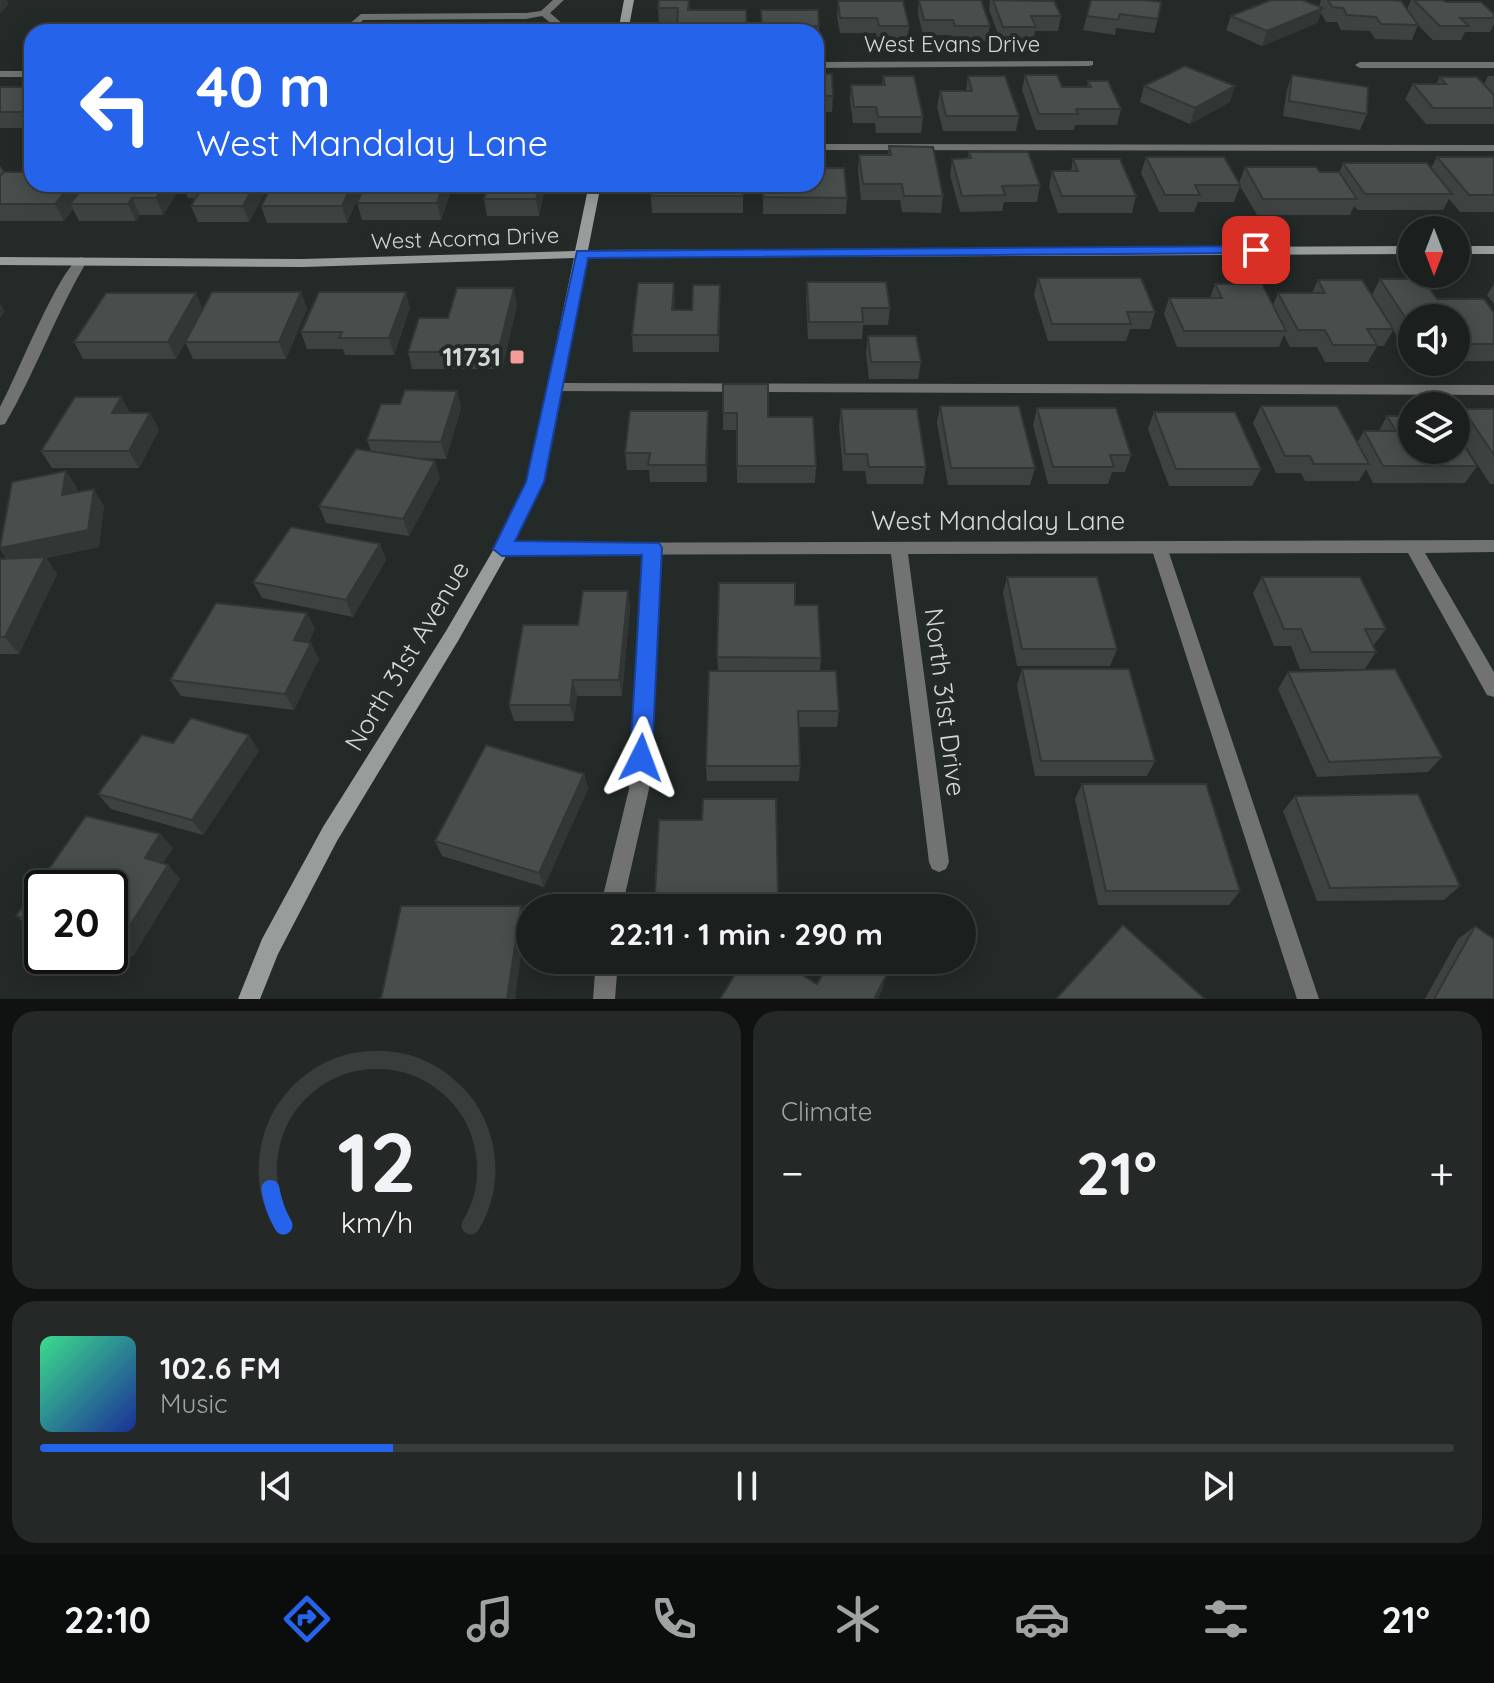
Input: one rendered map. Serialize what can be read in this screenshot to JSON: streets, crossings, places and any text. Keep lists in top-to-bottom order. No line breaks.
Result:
{"streets":{"street":["West Evans Drive","West Acoma Drive","West Mandalay Lane","North 31st Avenue","North 31st Drive"]},"crossings":[["West Acoma Drive","North 31st Avenue"],["West Mandalay Lane","North 31st Avenue"],["West Mandalay Lane","North 31st Drive"]],"places":{"transit":["11731"]},"north":"bottom","page":{"turn":["40 m","West Mandalay Lane"],"limit":"20","trip":"22:11 · 1 min · 290 m","tile":"Climate","heat":["−","21°","+"],"song":["102.6 FM","Music"],"tabs":["22:10","21°"],"gauge":["12","km/h"]}}
